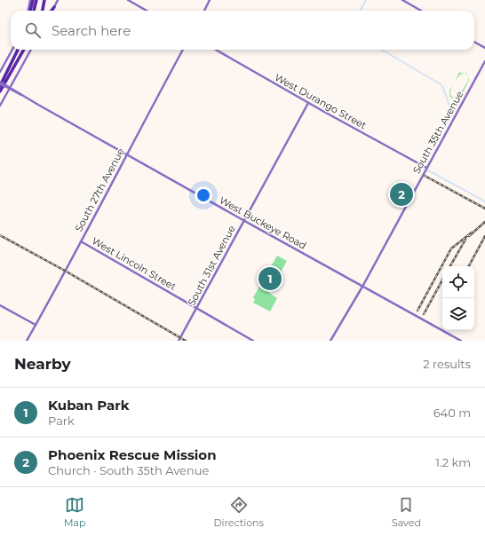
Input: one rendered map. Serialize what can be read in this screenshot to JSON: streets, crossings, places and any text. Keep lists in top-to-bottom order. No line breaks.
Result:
{"streets":{"main road":["West Durango Street","South 35th Avenue","South 27th Avenue","West Buckeye Road","West Lincoln Street","South 31st Avenue"]},"crossings":[["West Durango Street","South 35th Avenue"],["West Durango Street","South 31st Avenue"],["South 35th Avenue","West Buckeye Road"],["South 27th Avenue","West Buckeye Road"],["South 27th Avenue","West Lincoln Street"],["West Buckeye Road","South 31st Avenue"],["West Lincoln Street","South 31st Avenue"]],"page":{"search":"Search here","pins":["2","1"],"heading":["Nearby","2 results"],"list":[{"mark":"1","name":"Kuban Park","note":"Park","value":"640 m"},{"mark":"2","name":"Phoenix Rescue Mission","note":"Church · South 35th Avenue","value":"1.2 km"}],"nav":["Map","Directions","Saved"]}}
